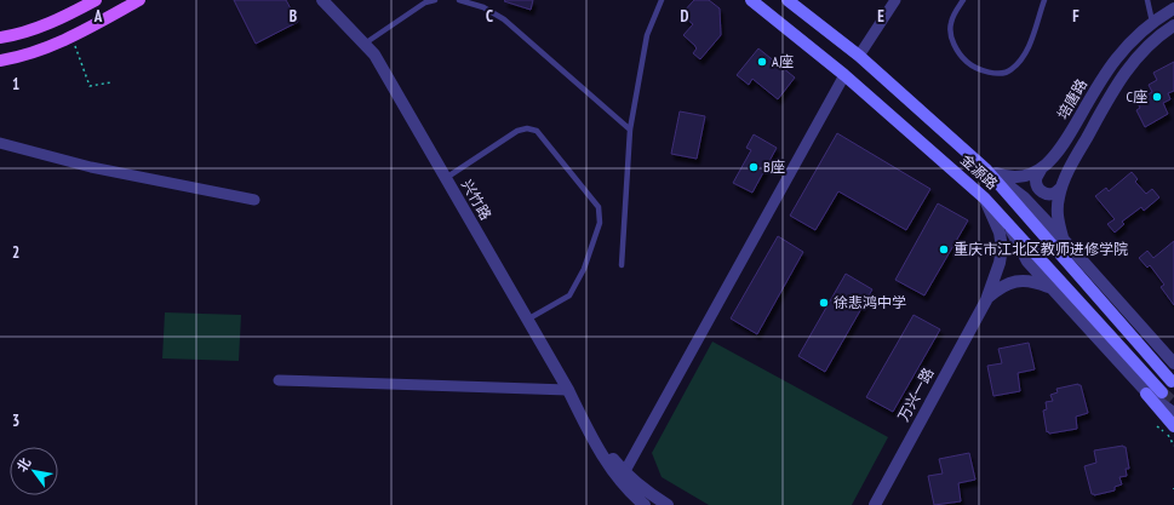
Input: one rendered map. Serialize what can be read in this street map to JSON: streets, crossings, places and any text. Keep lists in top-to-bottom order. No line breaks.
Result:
{"streets":{"main road":["金源路"],"street":["培唐路","兴竹路","万兴一路"]},"crossings":[["培唐路","金源路"]],"places":["A座","C座","B座","重庆市江北区教师进修学院","徐悲鸿中学"],"north":"top left","grid":{"columns":["A","B","C","D","E","F"],"rows":["1","2","3"]}}
